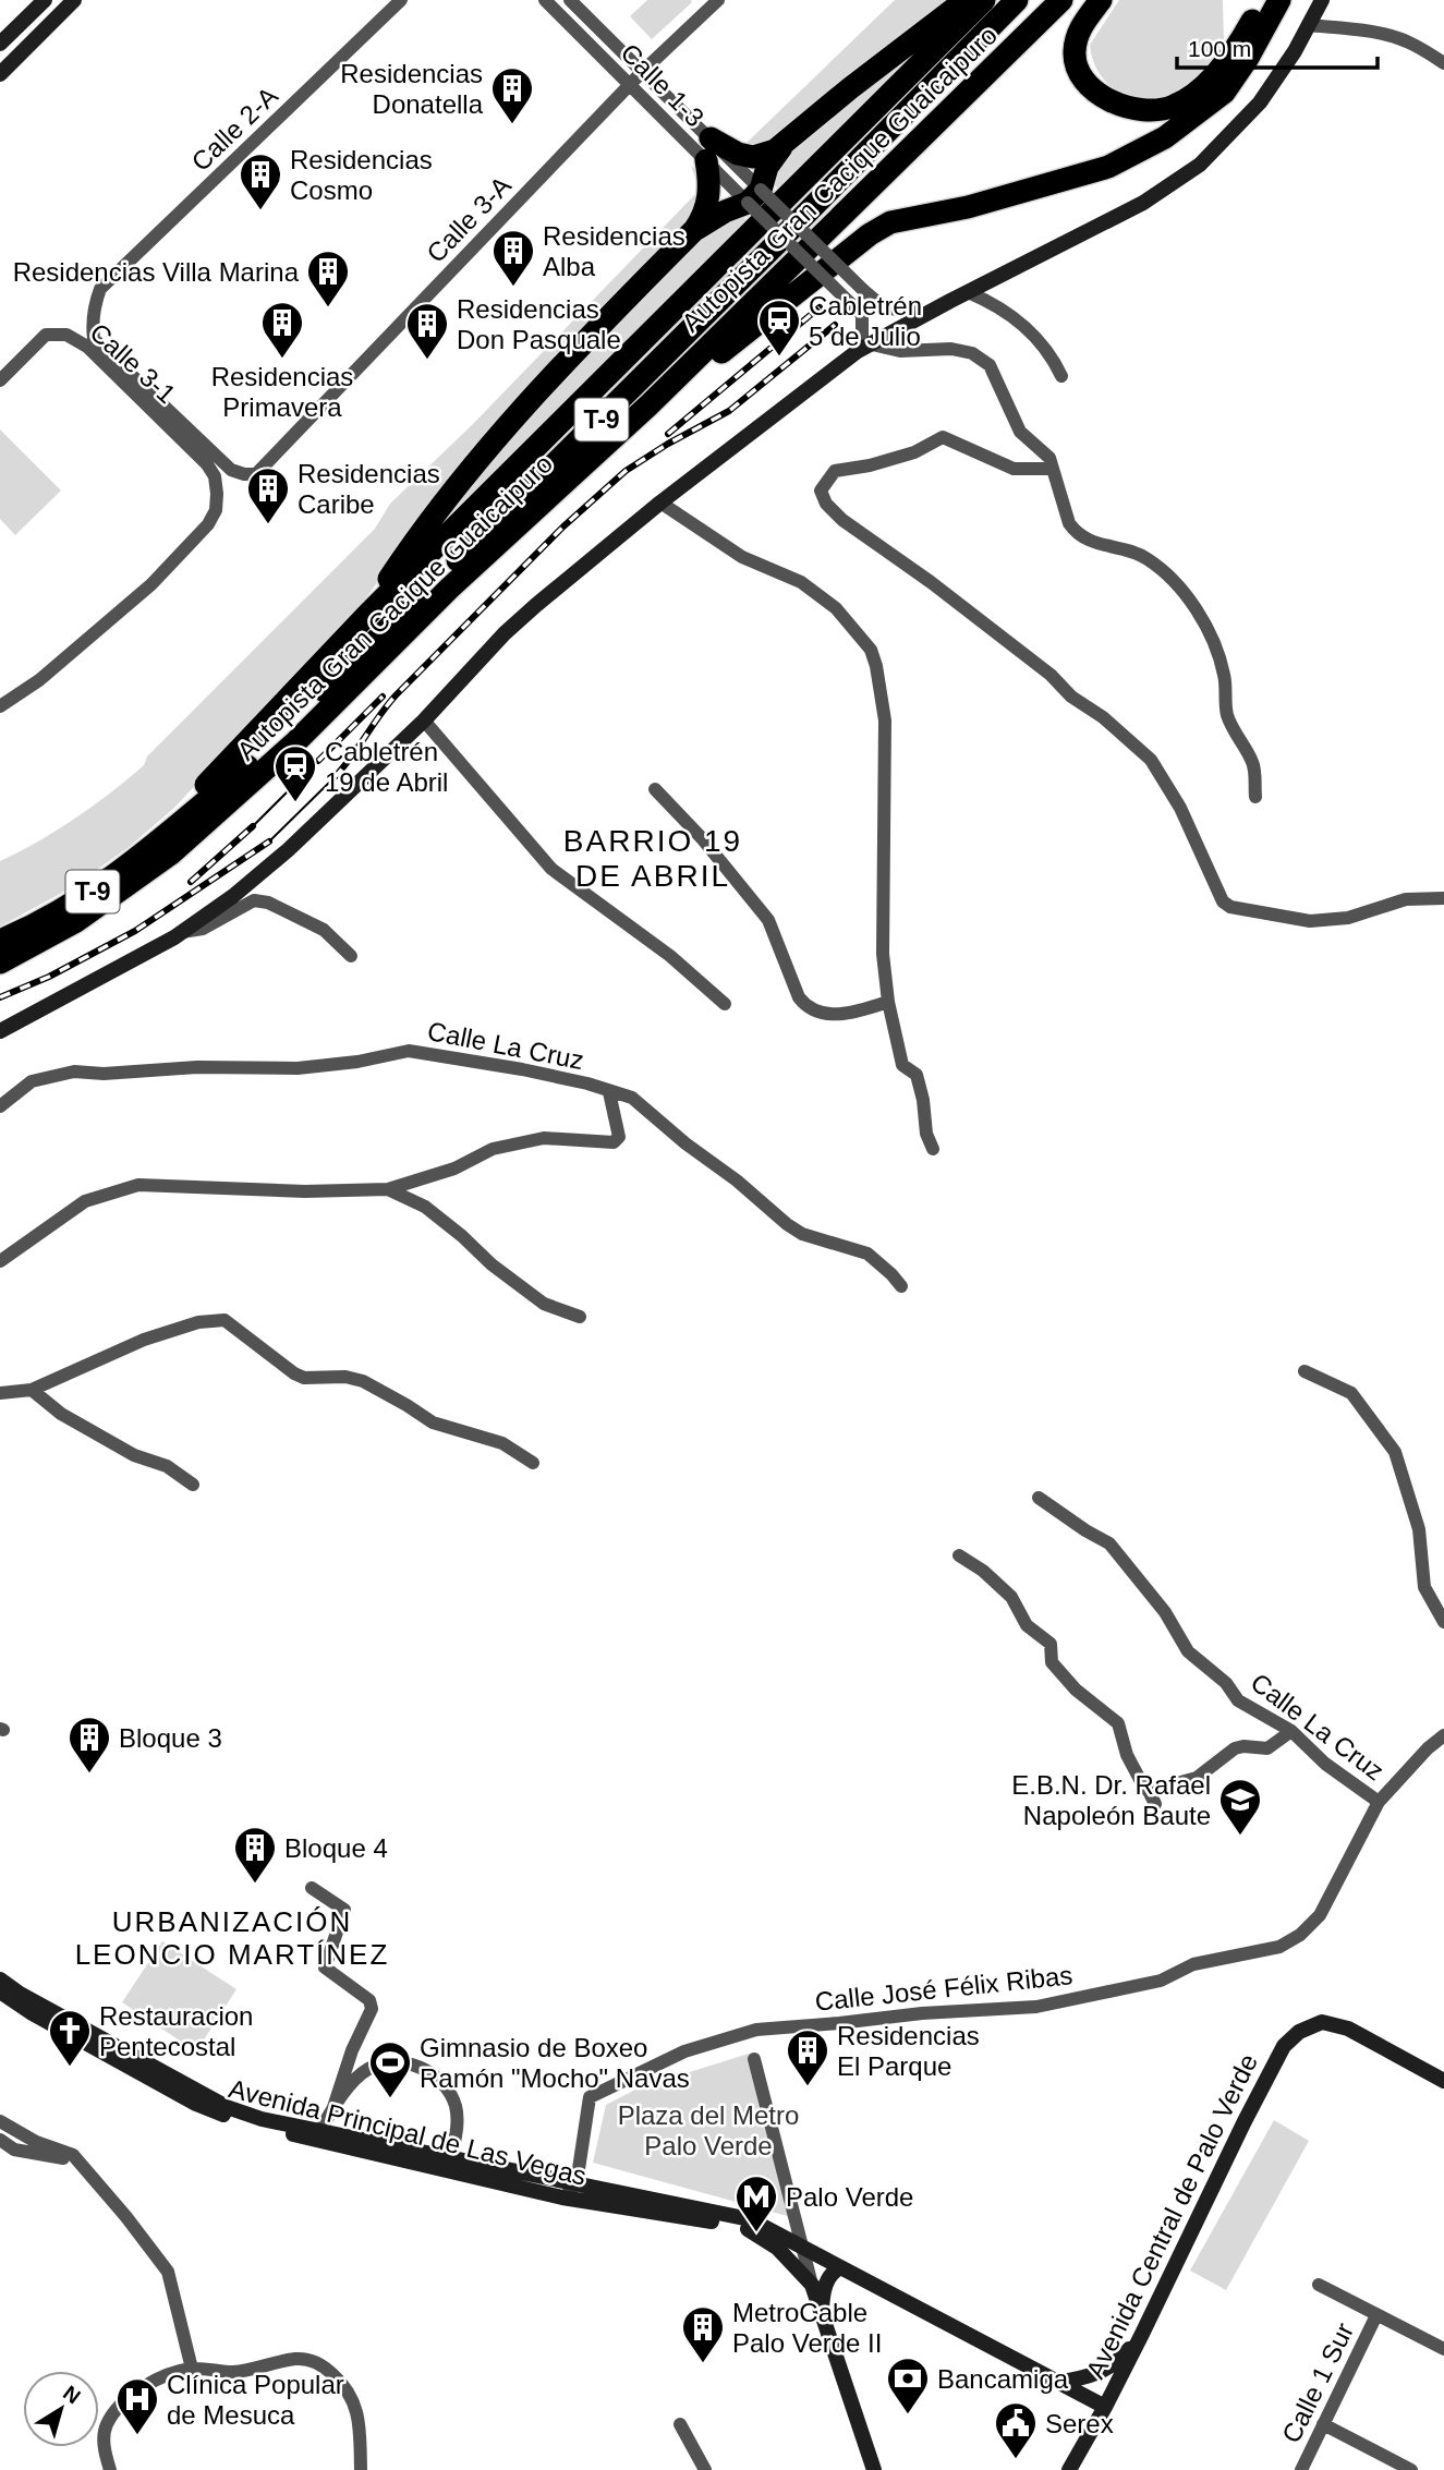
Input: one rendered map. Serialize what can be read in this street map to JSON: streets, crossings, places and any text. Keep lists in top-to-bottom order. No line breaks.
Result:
{"streets":{"highway":["Autopista Gran Cacique Guaicaipuro","T-9"],"street":["Calle 1-3","Calle 2-A","Calle 3-A","Calle 3-1","Calle La Cruz","Calle José Félix Ribas","Avenida Principal de Las Vegas","Avenida Central de Palo Verde","Calle 1 Sur"]},"crossings":[["Calle 1-3","Calle 3-A"],["Calle 2-A","Calle 3-A"],["Calle La Cruz","Calle José Félix Ribas"],["Calle José Félix Ribas","Avenida Principal de Las Vegas"],["Avenida Principal de Las Vegas","Avenida Central de Palo Verde"]],"districts":["BARRIO 19 DE ABRIL","URBANIZACIÓN LEONCIO MARTÍNEZ"],"parks":["Plaza del Metro Palo Verde"],"places":{"building":["Residencias Donatella","Residencias Cosmo","Residencias Alba","Residencias Villa Marina","Residencias Primavera","Residencias Don Pasquale","Residencias Caribe","Bloque 3","Bloque 4","Residencias El Parque","MetroCable Palo Verde II"],"station":["Cabletrén 5 de Julio","Cabletrén 19 de Abril"],"school or university":["E.B.N. Dr. Rafael Napoleón Baute"],"church":["Restauracion Pentecostal"],"sports":["Gimnasio de Boxeo Ramón \"Mocho\" Navas"],"metro station":["Palo Verde"],"bank":["Bancamiga"],"hospital":["Clínica Popular de Mesuca"],"public building":["Serex"]},"scale_bar":"100 m","north":"top right"}
